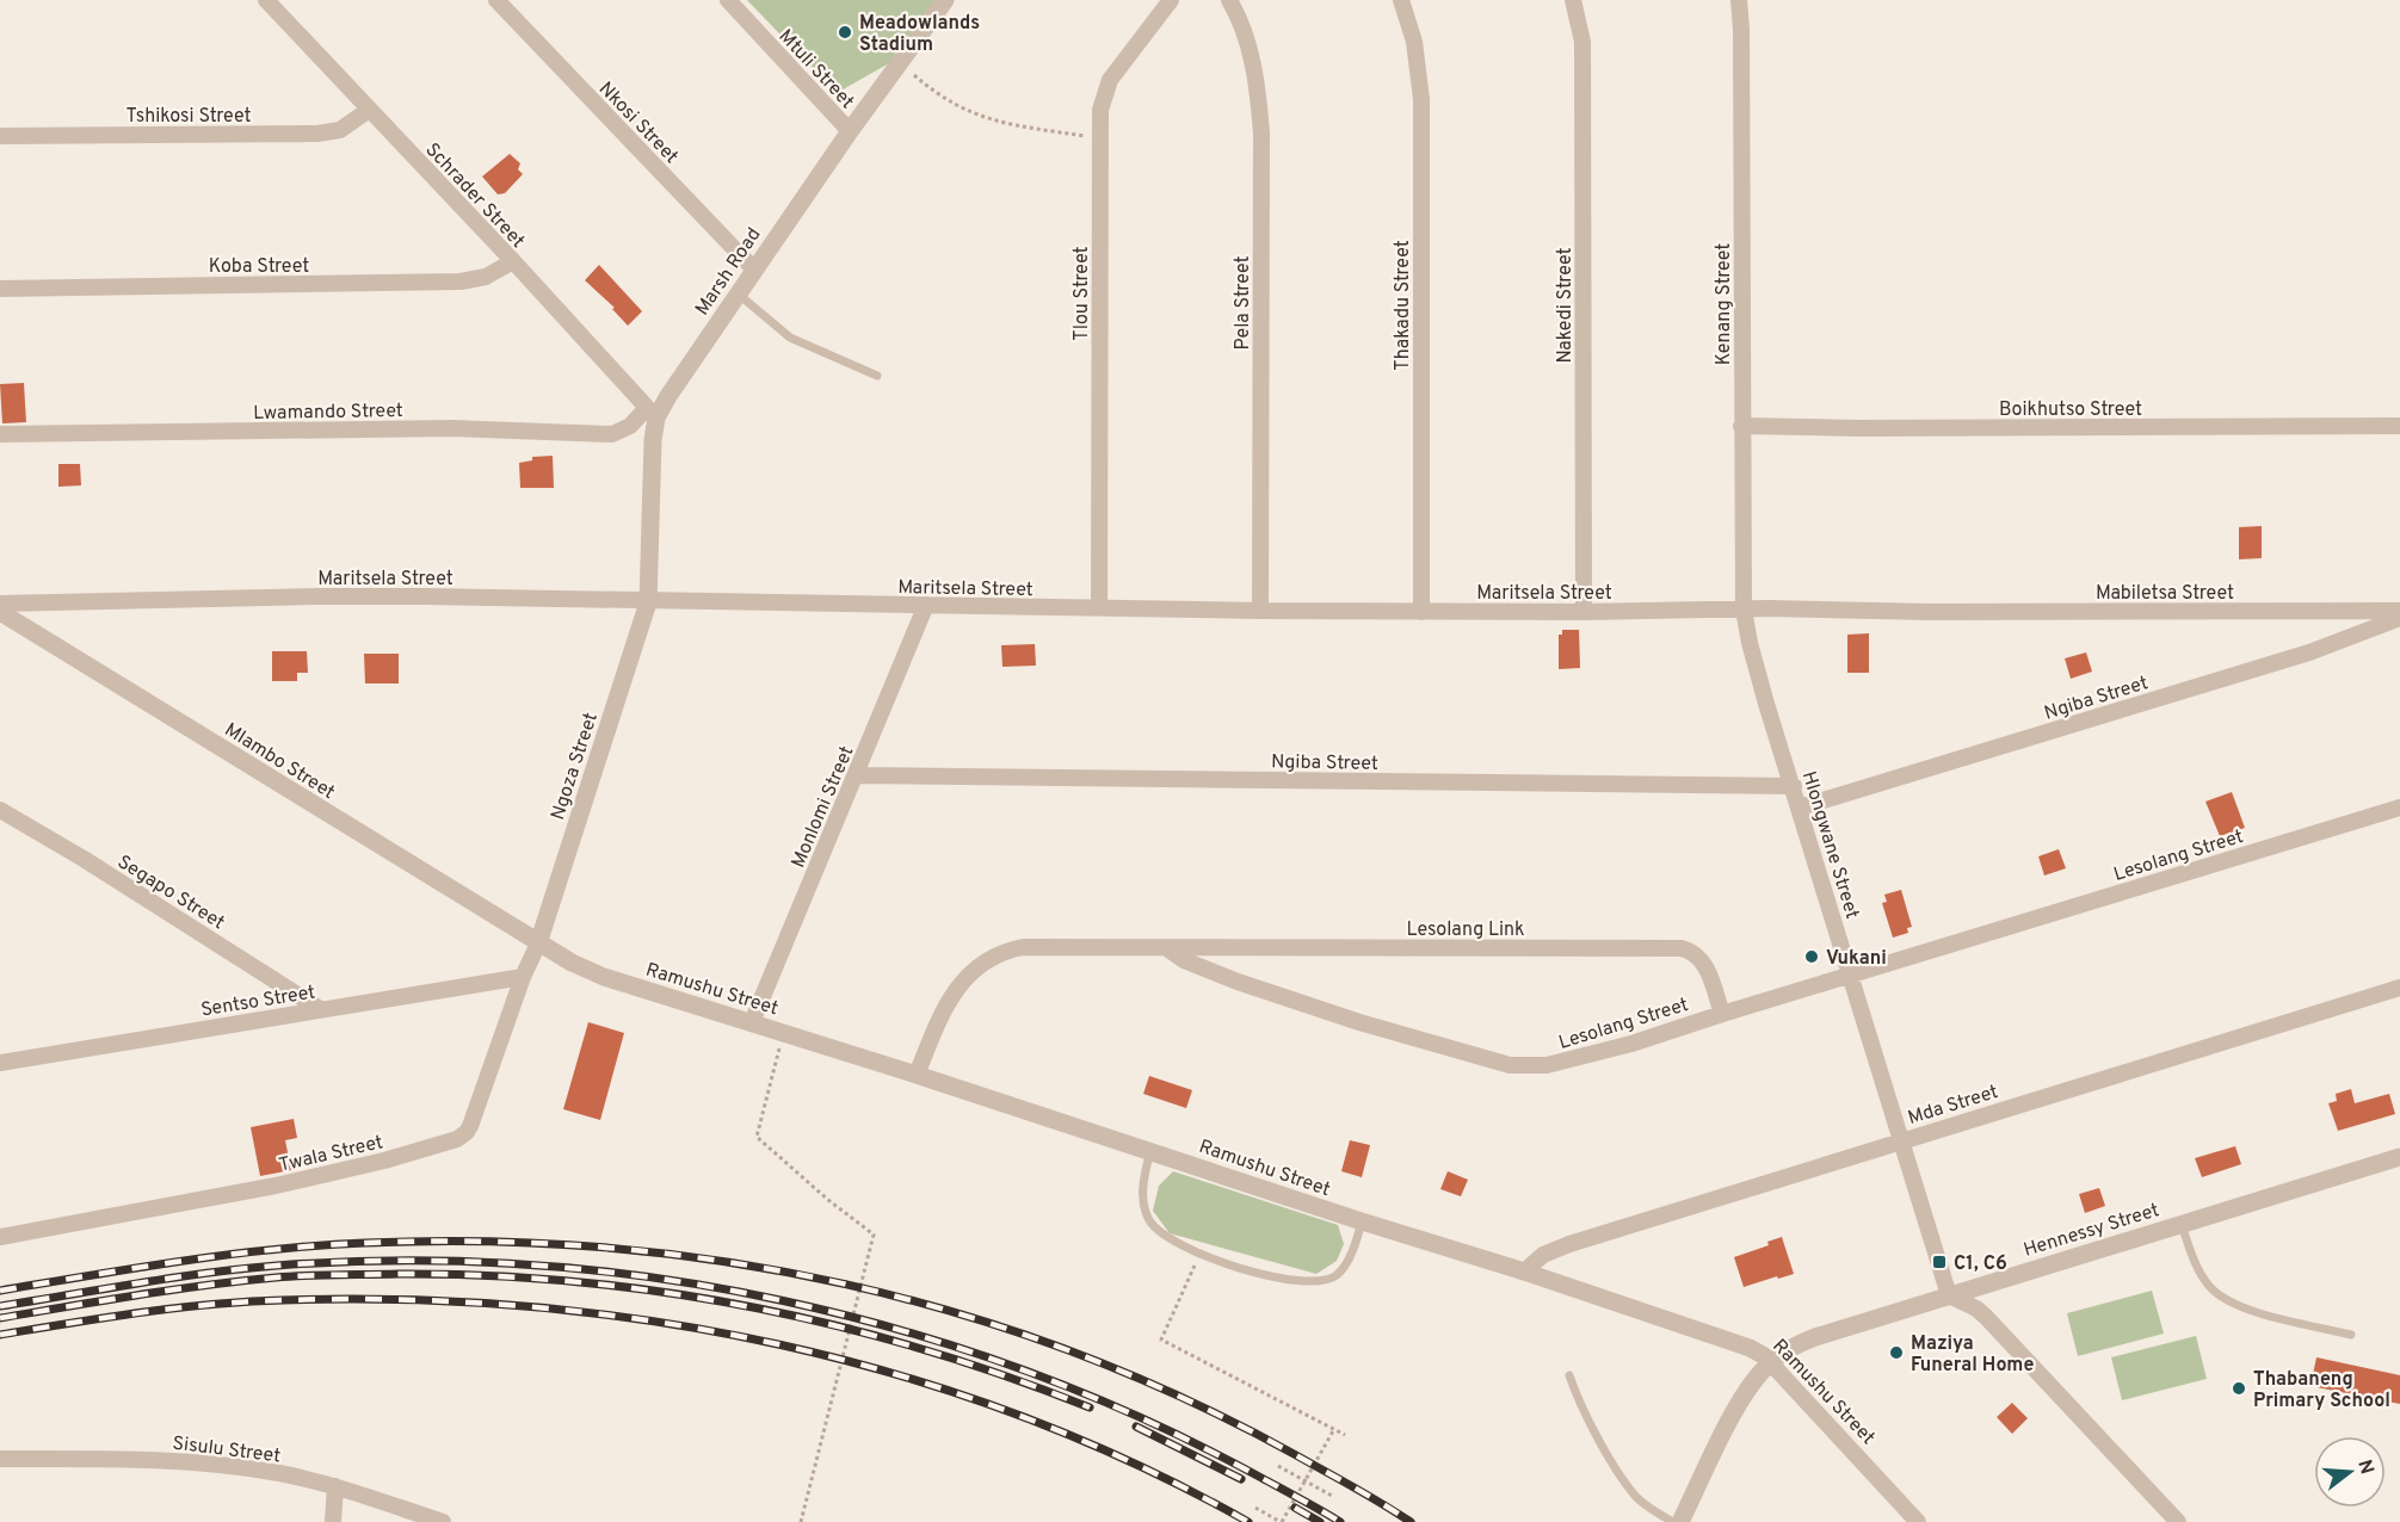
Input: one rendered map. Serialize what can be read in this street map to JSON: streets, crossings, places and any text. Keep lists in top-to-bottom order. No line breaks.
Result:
{"streets":{"street":["Mtuli Street","Tshikosi Street","Nkosi Street","Schrader Street","Koba Street","Marsh Road","Tlou Street","Pela Street","Kenang Street","Thakadu Street","Nakedi Street","Boikhutso Street","Lwamando Street","Maritsela Street","Mabiletsa Street","Ngiba Street","Mlambo Street","Ngoza Street","Monlomi Street","Hlongwane Street","Lesolang Street","Segapo Street","Lesolang Link","Ramushu Street","Sentso Street","Mda Street","Twala Street","Hennessy Street","Sisulu Street"]},"crossings":[["Mtuli Street","Marsh Road"],["Tshikosi Street","Schrader Street"],["Nkosi Street","Marsh Road"],["Schrader Street","Koba Street"],["Schrader Street","Marsh Road"],["Schrader Street","Lwamando Street"],["Marsh Road","Lwamando Street"],["Marsh Road","Maritsela Street"],["Marsh Road","Ngoza Street"],["Tlou Street","Maritsela Street"],["Pela Street","Maritsela Street"],["Kenang Street","Boikhutso Street"],["Kenang Street","Maritsela Street"],["Kenang Street","Hlongwane Street"],["Thakadu Street","Maritsela Street"],["Nakedi Street","Maritsela Street"],["Maritsela Street","Mabiletsa Street"],["Maritsela Street","Ngoza Street"],["Maritsela Street","Monlomi Street"],["Maritsela Street","Hlongwane Street"],["Ngiba Street","Monlomi Street"],["Ngiba Street","Hlongwane Street"],["Mlambo Street","Ngoza Street"],["Mlambo Street","Ramushu Street"],["Mlambo Street","Twala Street"],["Ngoza Street","Ramushu Street"],["Ngoza Street","Twala Street"],["Monlomi Street","Ramushu Street"],["Hlongwane Street","Lesolang Street"],["Hlongwane Street","Mda Street"],["Hlongwane Street","Hennessy Street"],["Lesolang Street","Lesolang Link"],["Lesolang Street","Ramushu Street"],["Segapo Street","Sentso Street"],["Ramushu Street","Mda Street"],["Ramushu Street","Twala Street"],["Ramushu Street","Hennessy Street"],["Sentso Street","Twala Street"]],"places":{"other":["Meadowlands Stadium","Vukani","Maziya Funeral Home","Thabaneng Primary School"],"transit":["C1, C6"]},"north":"right"}
